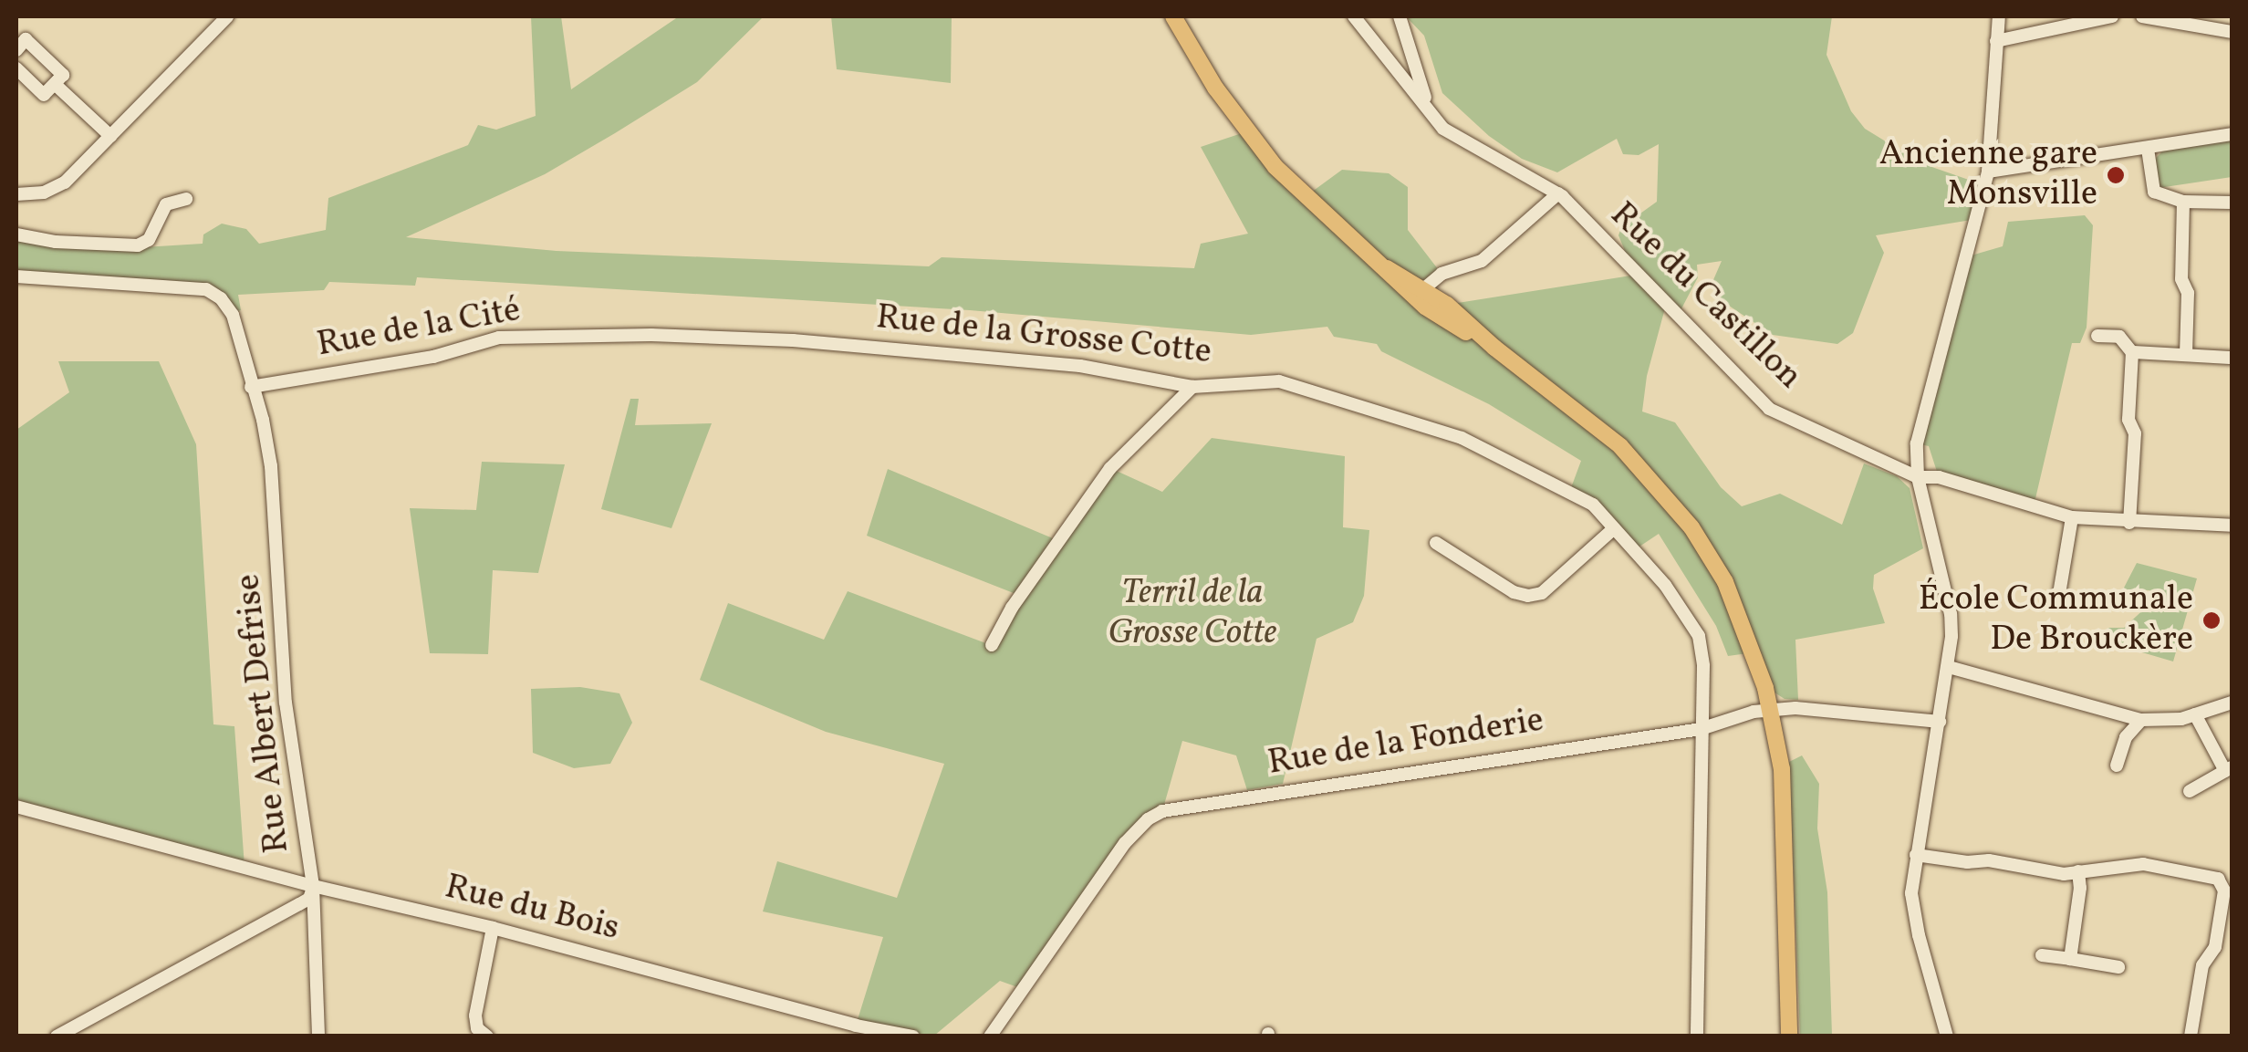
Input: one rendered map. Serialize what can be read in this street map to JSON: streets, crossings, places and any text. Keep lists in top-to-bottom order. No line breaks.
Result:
{"streets":{"street":["Rue du Castillon","Rue de la Cité","Rue de la Grosse Cotte","Rue Albert Defrise","Rue de la Fonderie","Rue du Bois"]},"crossings":[["Rue de la Cité","Rue de la Grosse Cotte"],["Rue de la Cité","Rue Albert Defrise"],["Rue de la Grosse Cotte","Rue de la Fonderie"],["Rue Albert Defrise","Rue du Bois"]],"parks":["Terril de la Grosse Cotte"],"places":["Ancienne gare Monsville","École Communale De Brouckère"]}
